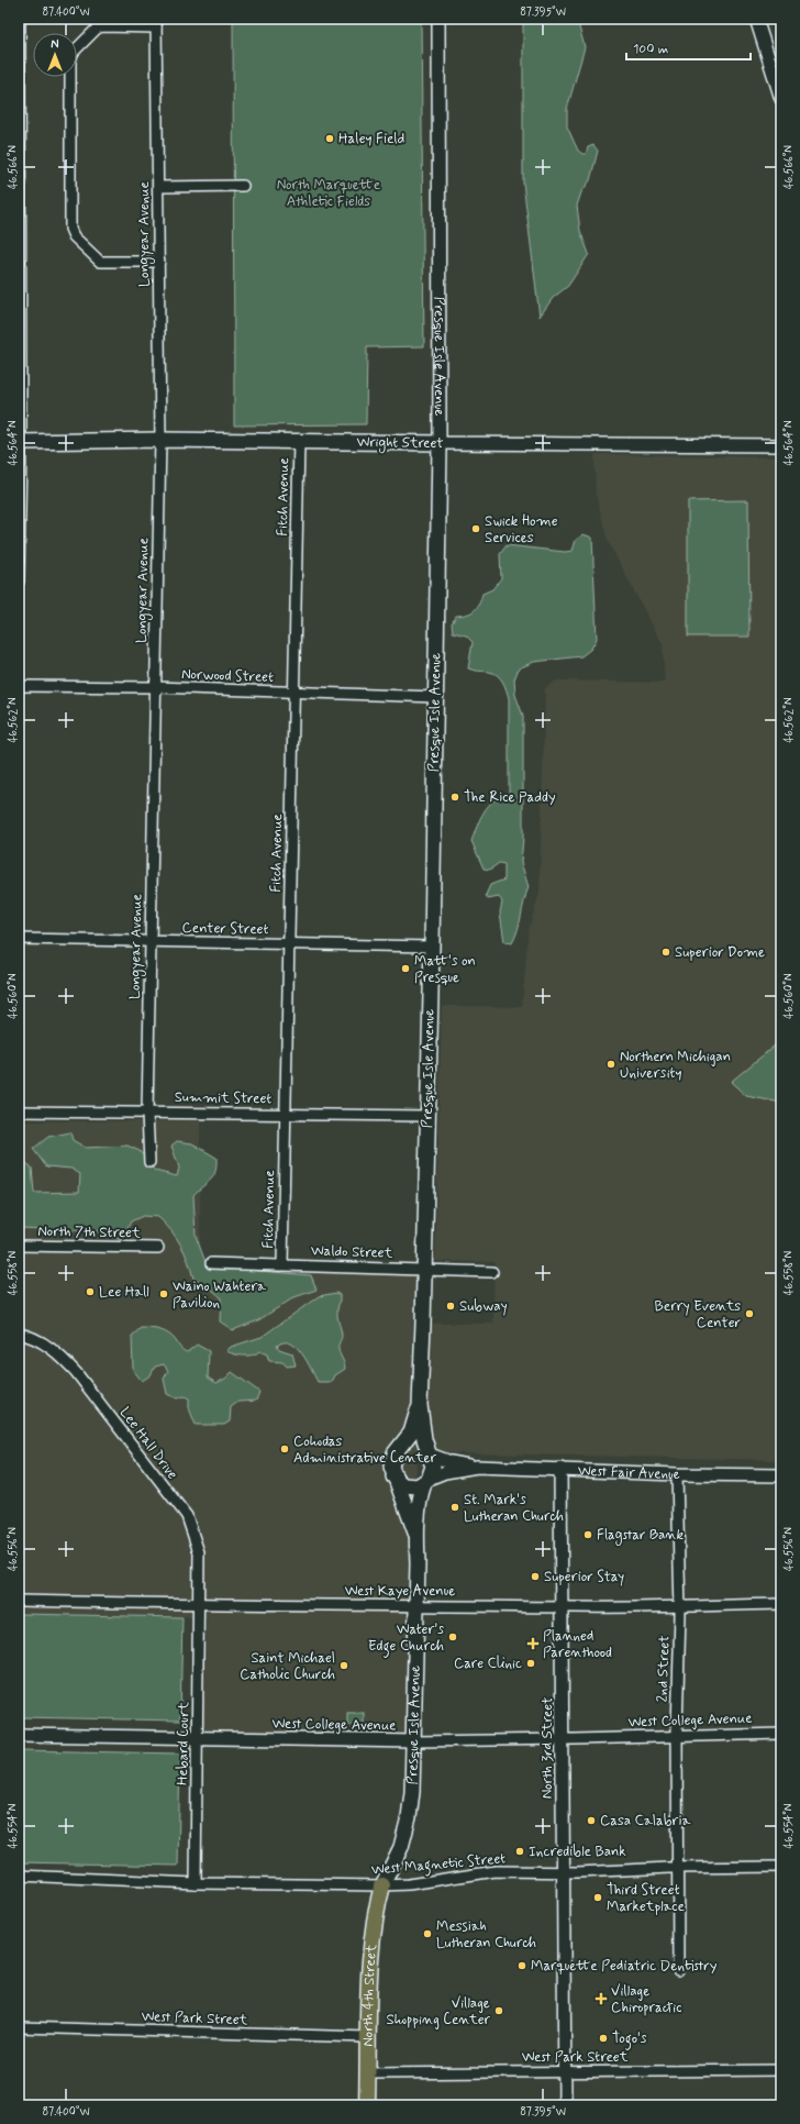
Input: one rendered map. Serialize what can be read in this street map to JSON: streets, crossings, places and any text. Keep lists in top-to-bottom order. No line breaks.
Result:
{"streets":{"main road":["Presque Isle Avenue","Wright Street","West Fair Avenue","North 4th Street"],"street":["Longyear Avenue","Fitch Avenue","Norwood Street","Center Street","Summit Street","North 7th Street","Waldo Street","Lee Hall Drive","West Kaye Avenue","2nd Street","West College Avenue","Hebard Court","North 3rd Street","West Magnetic Street","West Park Street"]},"crossings":[["Longyear Avenue","Wright Street"],["Longyear Avenue","Norwood Street"],["Longyear Avenue","Center Street"],["Longyear Avenue","Summit Street"],["Presque Isle Avenue","Wright Street"],["Presque Isle Avenue","Norwood Street"],["Presque Isle Avenue","Center Street"],["Presque Isle Avenue","Summit Street"],["Presque Isle Avenue","Waldo Street"],["Presque Isle Avenue","West Fair Avenue"],["Presque Isle Avenue","West Kaye Avenue"],["Presque Isle Avenue","West College Avenue"],["Presque Isle Avenue","West Magnetic Street"],["Presque Isle Avenue","North 4th Street"],["Wright Street","Fitch Avenue"],["Fitch Avenue","Norwood Street"],["Fitch Avenue","Center Street"],["Fitch Avenue","Summit Street"],["Fitch Avenue","Waldo Street"],["Lee Hall Drive","West Kaye Avenue"],["Lee Hall Drive","Hebard Court"],["West Fair Avenue","2nd Street"],["West Fair Avenue","North 3rd Street"],["West Kaye Avenue","2nd Street"],["West Kaye Avenue","Hebard Court"],["West Kaye Avenue","North 3rd Street"],["2nd Street","West College Avenue"],["2nd Street","West Magnetic Street"],["West College Avenue","Hebard Court"],["West College Avenue","North 3rd Street"],["Hebard Court","West Magnetic Street"],["North 3rd Street","West Magnetic Street"],["North 3rd Street","West Park Street"],["West Magnetic Street","North 4th Street"],["North 4th Street","West Park Street"]],"parks":["North Marquette Athletic Fields"],"places":{"other":["Haley Field","Swick Home Services","The Rice Paddy","Superior Dome","Matt's on Presque","Northern Michigan University","Lee Hall","Waino Wahtera Pavilion","Subway","Berry Events Center","Cohodas Administrative Center","St. Mark's Lutheran Church","Flagstar Bank","Superior Stay","Water's Edge Church","Care Clinic","Saint Michael Catholic Church","Casa Calabria","Incredible Bank","Third Street Marketplace","Messiah Lutheran Church","Marquette Pediatric Dentistry","Village Shopping Center","Togo's"],"health":["Planned Parenthood","Village Chiropractic"]},"scale_bar":"100 m","north":"top","coordinates":["87.400°W","87.395°W","46.566°N","46.564°N","46.562°N","46.560°N","46.558°N","46.556°N","46.554°N"]}
